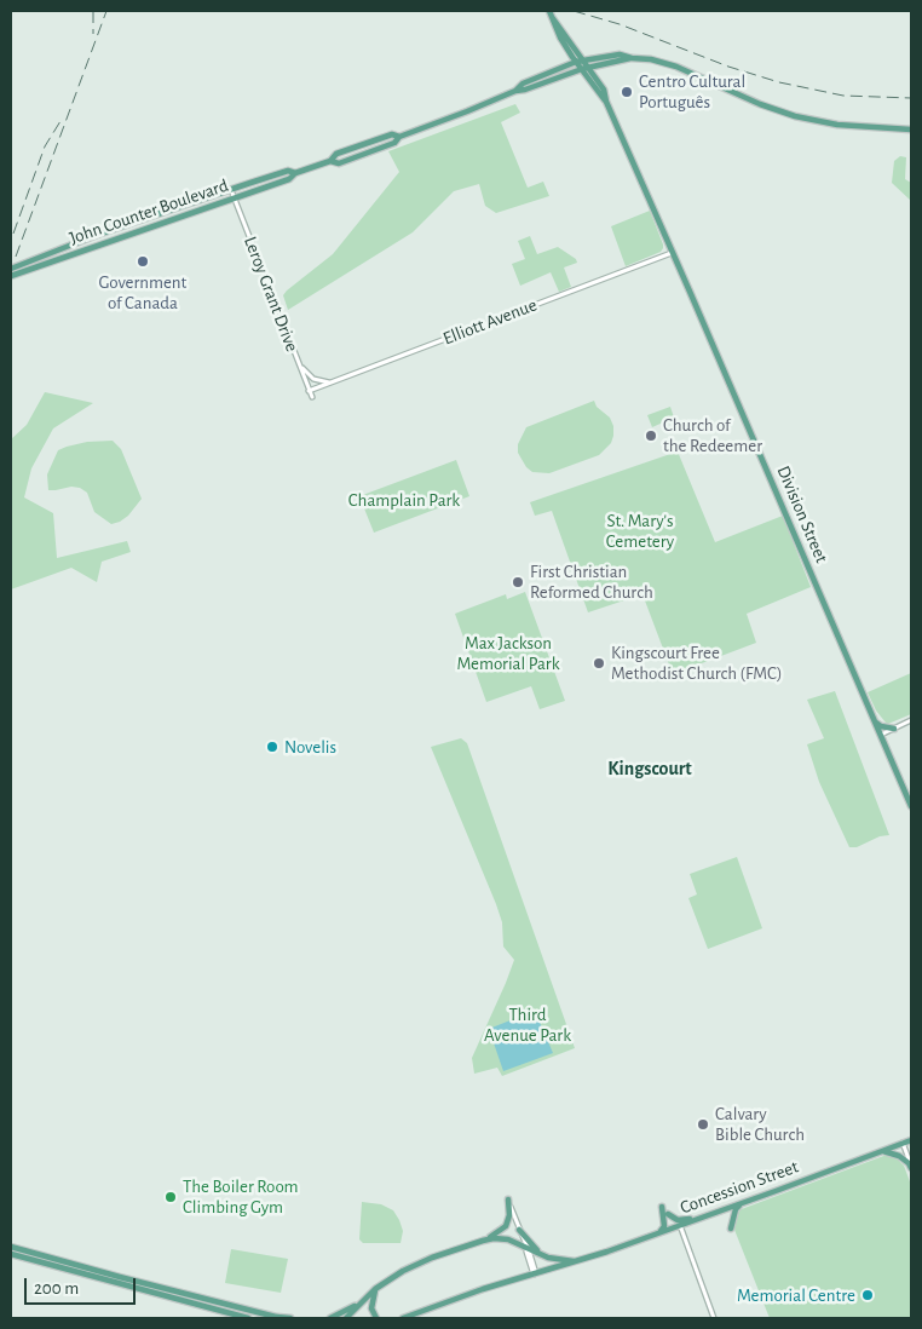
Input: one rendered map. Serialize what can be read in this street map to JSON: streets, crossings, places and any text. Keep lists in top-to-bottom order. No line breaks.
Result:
{"streets":{"main road":["John Counter Boulevard","Division Street","Concession Street"],"street":["Leroy Grant Drive","Elliott Avenue"]},"crossings":[["John Counter Boulevard","Leroy Grant Drive"],["Leroy Grant Drive","Elliott Avenue"],["Elliott Avenue","Division Street"]],"districts":["Kingscourt"],"parks":["Champlain Park","St. Mary's Cemetery","Max Jackson Memorial Park","Third Avenue Park"],"places":["Centro Cultural Português","Government of Canada","Church of the Redeemer","First Christian Reformed Church","Kingscourt Free Methodist Church (FMC)","Novelis","Calvary Bible Church","The Boiler Room Climbing Gym","Memorial Centre"],"scale_bar":"200 m"}
